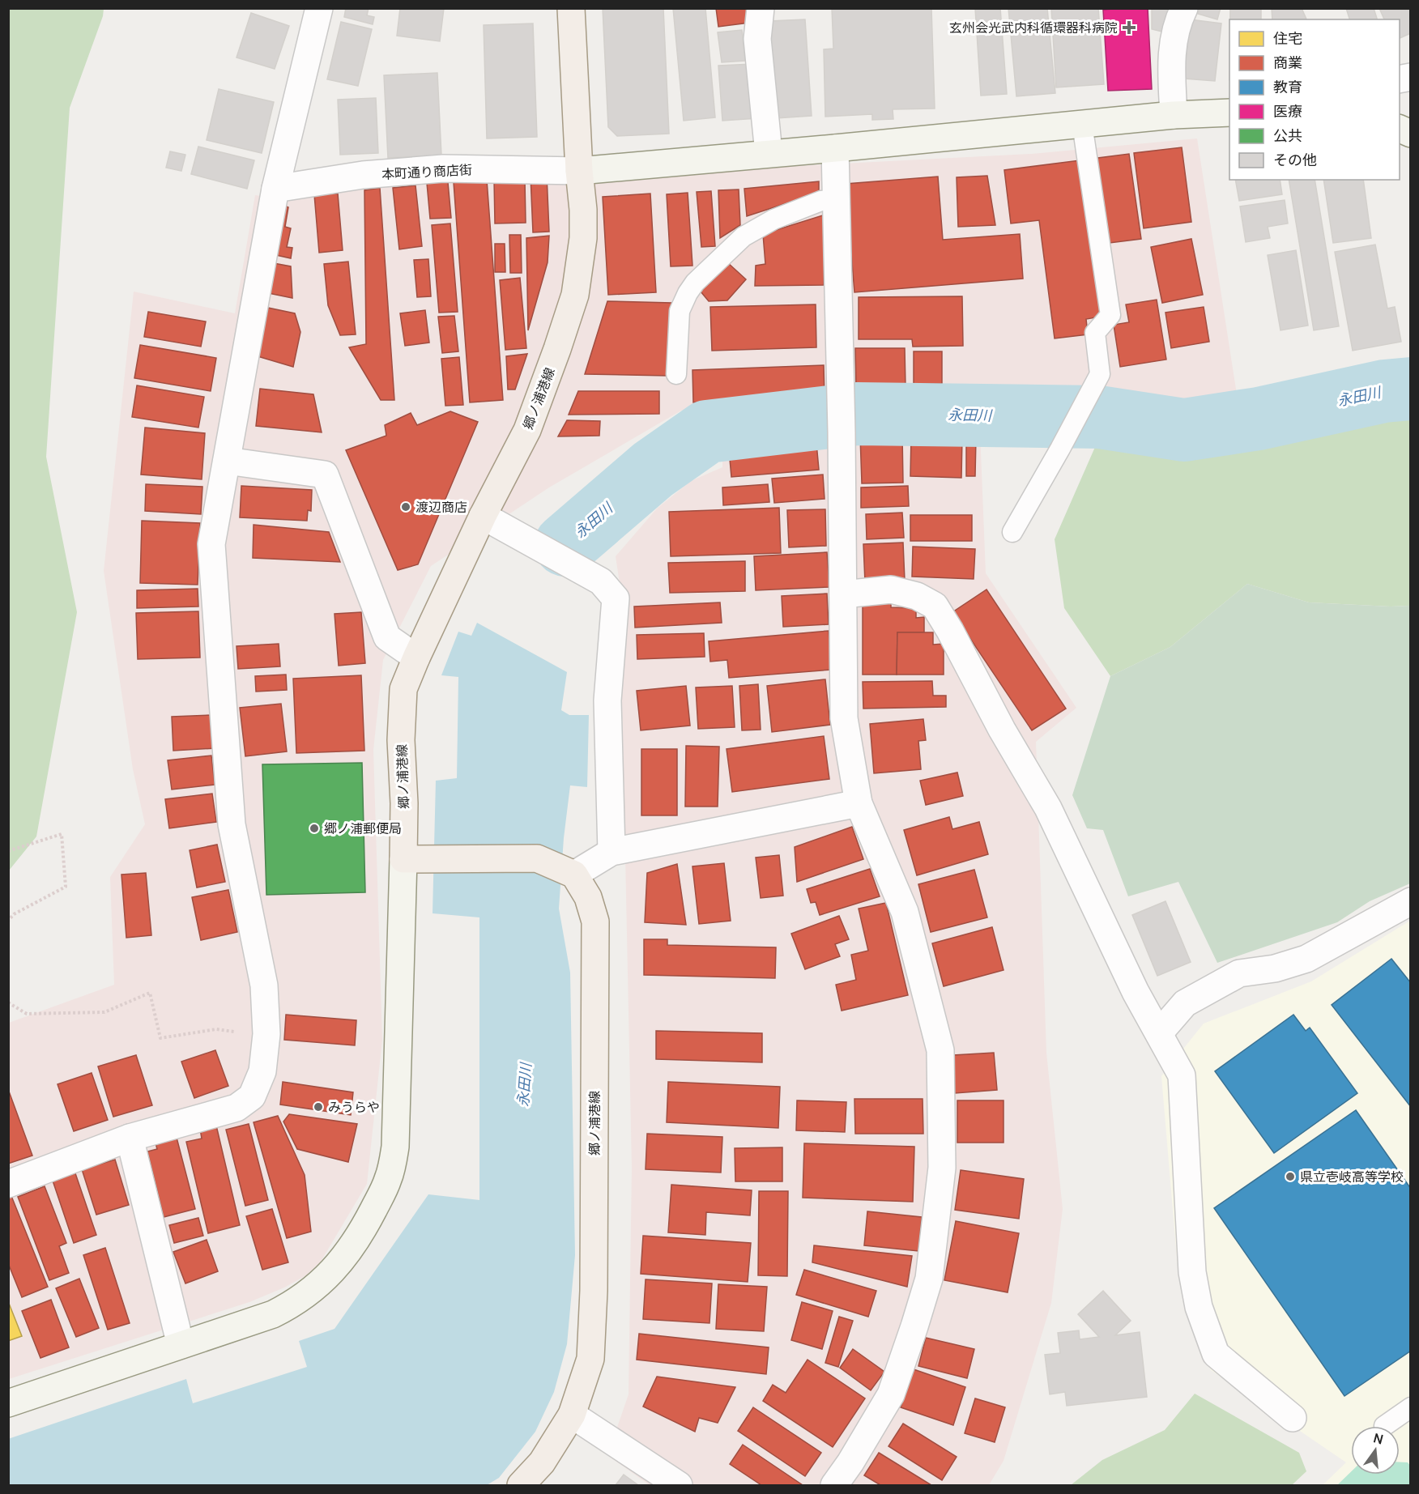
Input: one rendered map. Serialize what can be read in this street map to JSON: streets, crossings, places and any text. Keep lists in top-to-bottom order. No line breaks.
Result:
{"streets":{"main road":["郷ノ浦港線"],"street":["本町通り商店街"]},"crossings":[["本町通り商店街","郷ノ浦港線"]],"water":["永田川"],"places":{"health":["玄州会光武内科循環器科病院"],"other":["渡辺商店","郷ノ浦郵便局","みうらや","県立壱岐高等学校"]},"legend":["住宅","商業","教育","医療","公共","その他"],"north":"top"}
